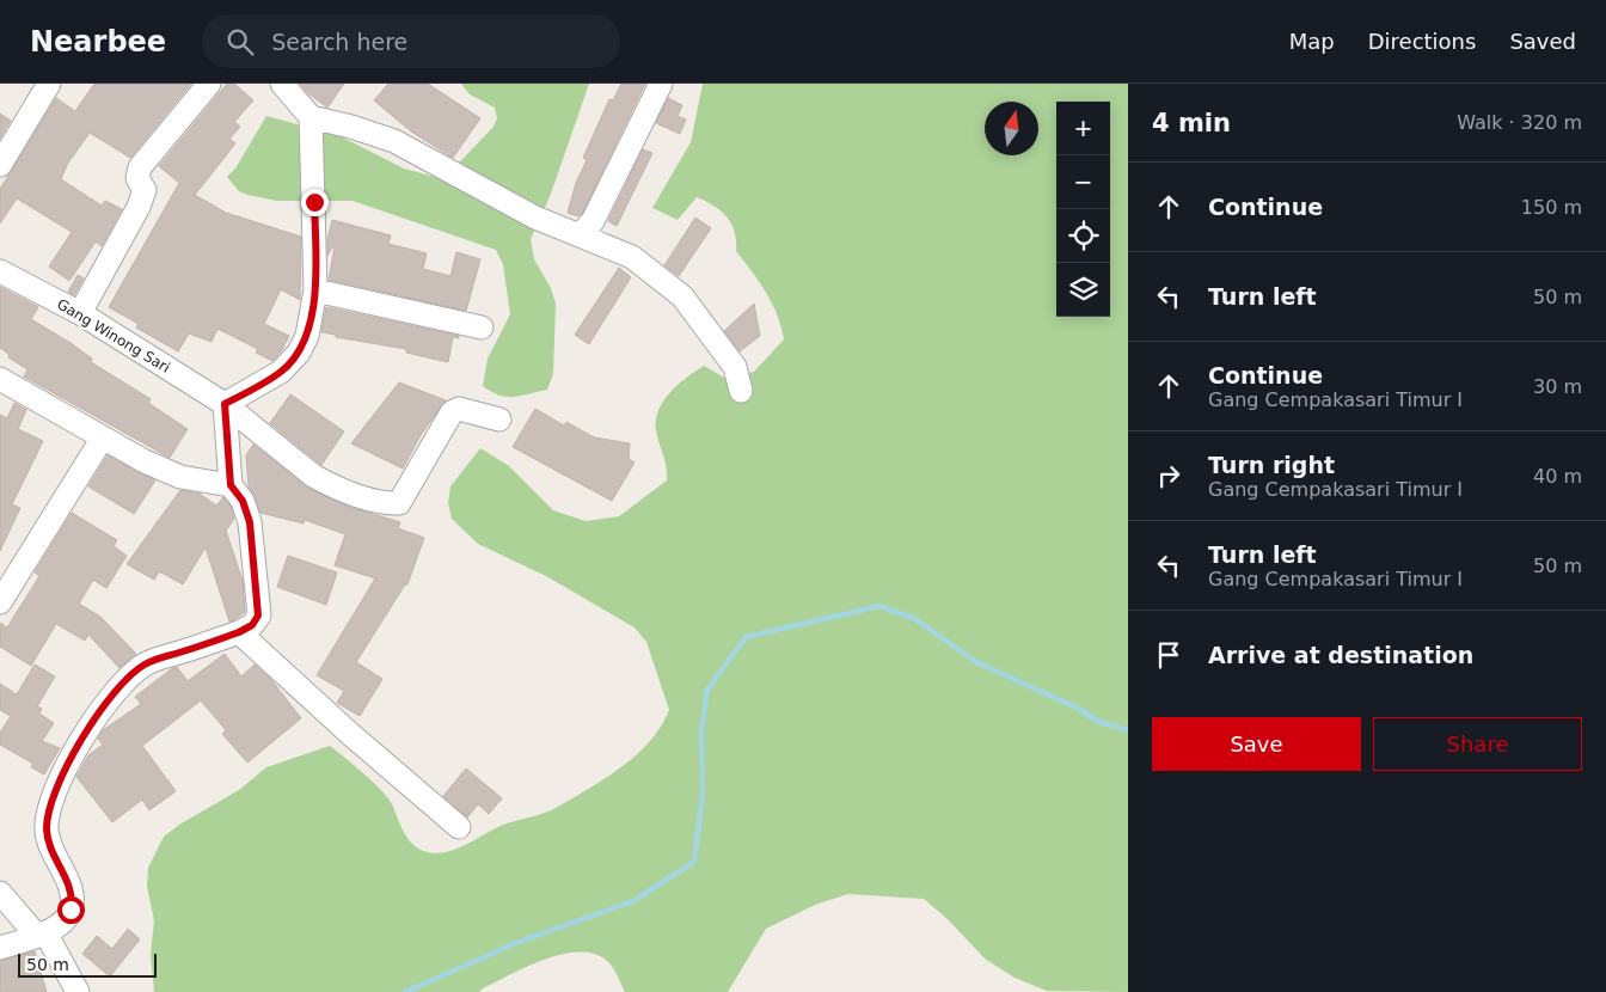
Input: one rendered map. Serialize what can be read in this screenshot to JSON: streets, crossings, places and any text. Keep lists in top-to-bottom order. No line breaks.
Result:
{"streets":{"street":["Gang Winong Sari"]},"scale_bar":"50 m","north":"top","page":{"header":"Nearbee","search":"Search here","nav":["Map","Directions","Saved"],"heading":["4 min","Walk · 320 m"],"map_buttons":["+","−"],"list":[["Continue","150 m"],["Turn left","50 m"],["Continue","Gang Cempakasari Timur I","30 m"],["Turn right","Gang Cempakasari Timur I","40 m"],["Turn left","Gang Cempakasari Timur I","50 m"],"Arrive at destination"],"buttons":["Save","Share"],"scale":"50 m"}}
